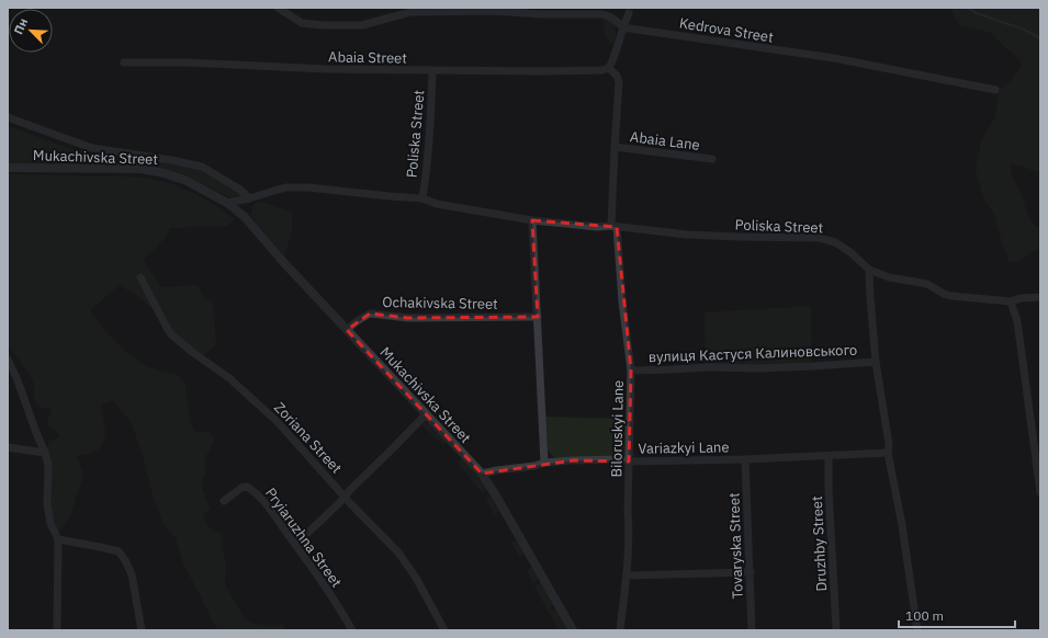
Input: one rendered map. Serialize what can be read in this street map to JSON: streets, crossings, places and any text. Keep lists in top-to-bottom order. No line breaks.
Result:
{"streets":{"street":["Kedrova Street","Abaia Street","Poliska Street","Abaia Lane","Mukachivska Street","Ochakivska Street","вулиця Кастуся Калиновського","Biloruskyi Lane","Zoriana Street","Variazkyi Lane","Pryiaruzhna Street","Druzhby Street","Tovaryska Street"]},"crossings":[["Abaia Street","Poliska Street"],["Abaia Street","Biloruskyi Lane"],["Poliska Street","Mukachivska Street"],["Poliska Street","Biloruskyi Lane"],["Abaia Lane","Biloruskyi Lane"],["Mukachivska Street","Ochakivska Street"],["Mukachivska Street","Variazkyi Lane"],["вулиця Кастуся Калиновського","Biloruskyi Lane"],["Biloruskyi Lane","Variazkyi Lane"],["Variazkyi Lane","Druzhby Street"],["Variazkyi Lane","Tovaryska Street"]],"scale_bar":"100 m","north":"top left"}
